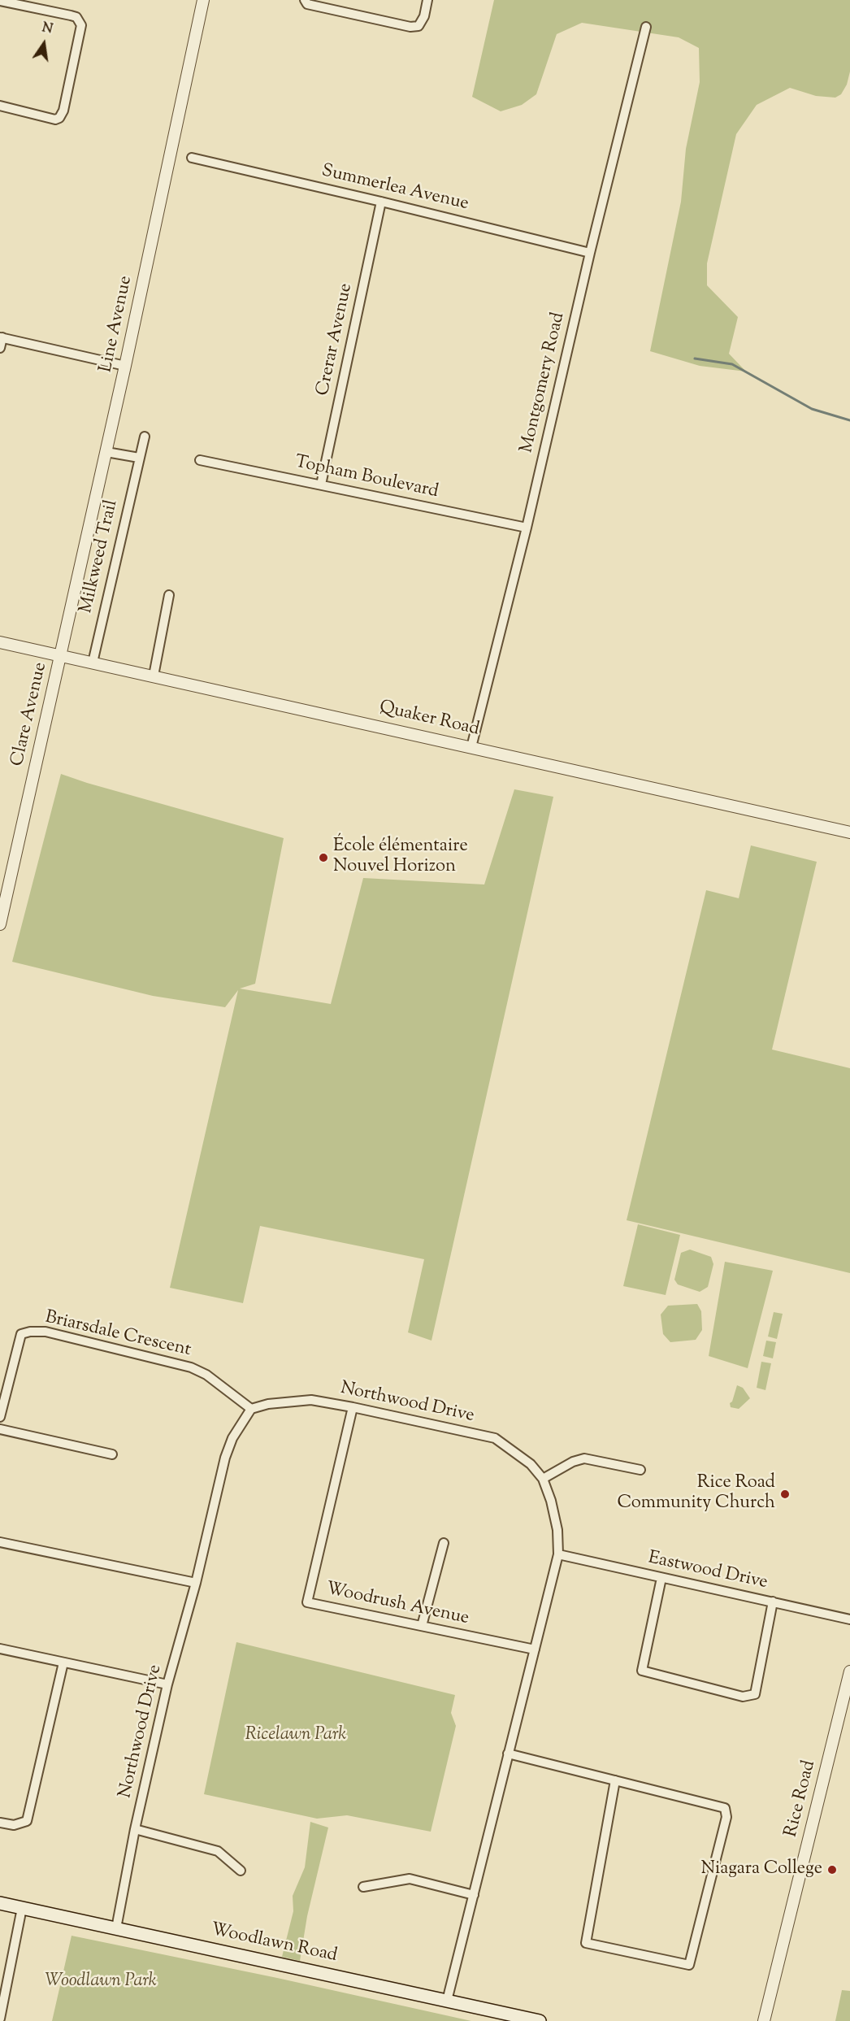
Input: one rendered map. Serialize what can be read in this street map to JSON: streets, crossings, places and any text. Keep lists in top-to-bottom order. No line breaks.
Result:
{"streets":{"main road":["Woodlawn Road"],"street":["Summerlea Avenue","Line Avenue","Crerar Avenue","Montgomery Road","Topham Boulevard","Milkweed Trail","Clare Avenue","Quaker Road","Briarsdale Crescent","Northwood Drive","Eastwood Drive","Woodrush Avenue","Rice Road"]},"crossings":[["Summerlea Avenue","Crerar Avenue"],["Summerlea Avenue","Montgomery Road"],["Line Avenue","Clare Avenue"],["Line Avenue","Quaker Road"],["Crerar Avenue","Topham Boulevard"],["Montgomery Road","Topham Boulevard"],["Montgomery Road","Quaker Road"],["Milkweed Trail","Quaker Road"],["Clare Avenue","Quaker Road"],["Briarsdale Crescent","Northwood Drive"],["Northwood Drive","Eastwood Drive"],["Northwood Drive","Woodrush Avenue"],["Northwood Drive","Woodlawn Road"]],"parks":["Ricelawn Park","Woodlawn Park"],"places":["École élémentaire Nouvel Horizon","Rice Road Community Church","Niagara College"],"north":"top"}
